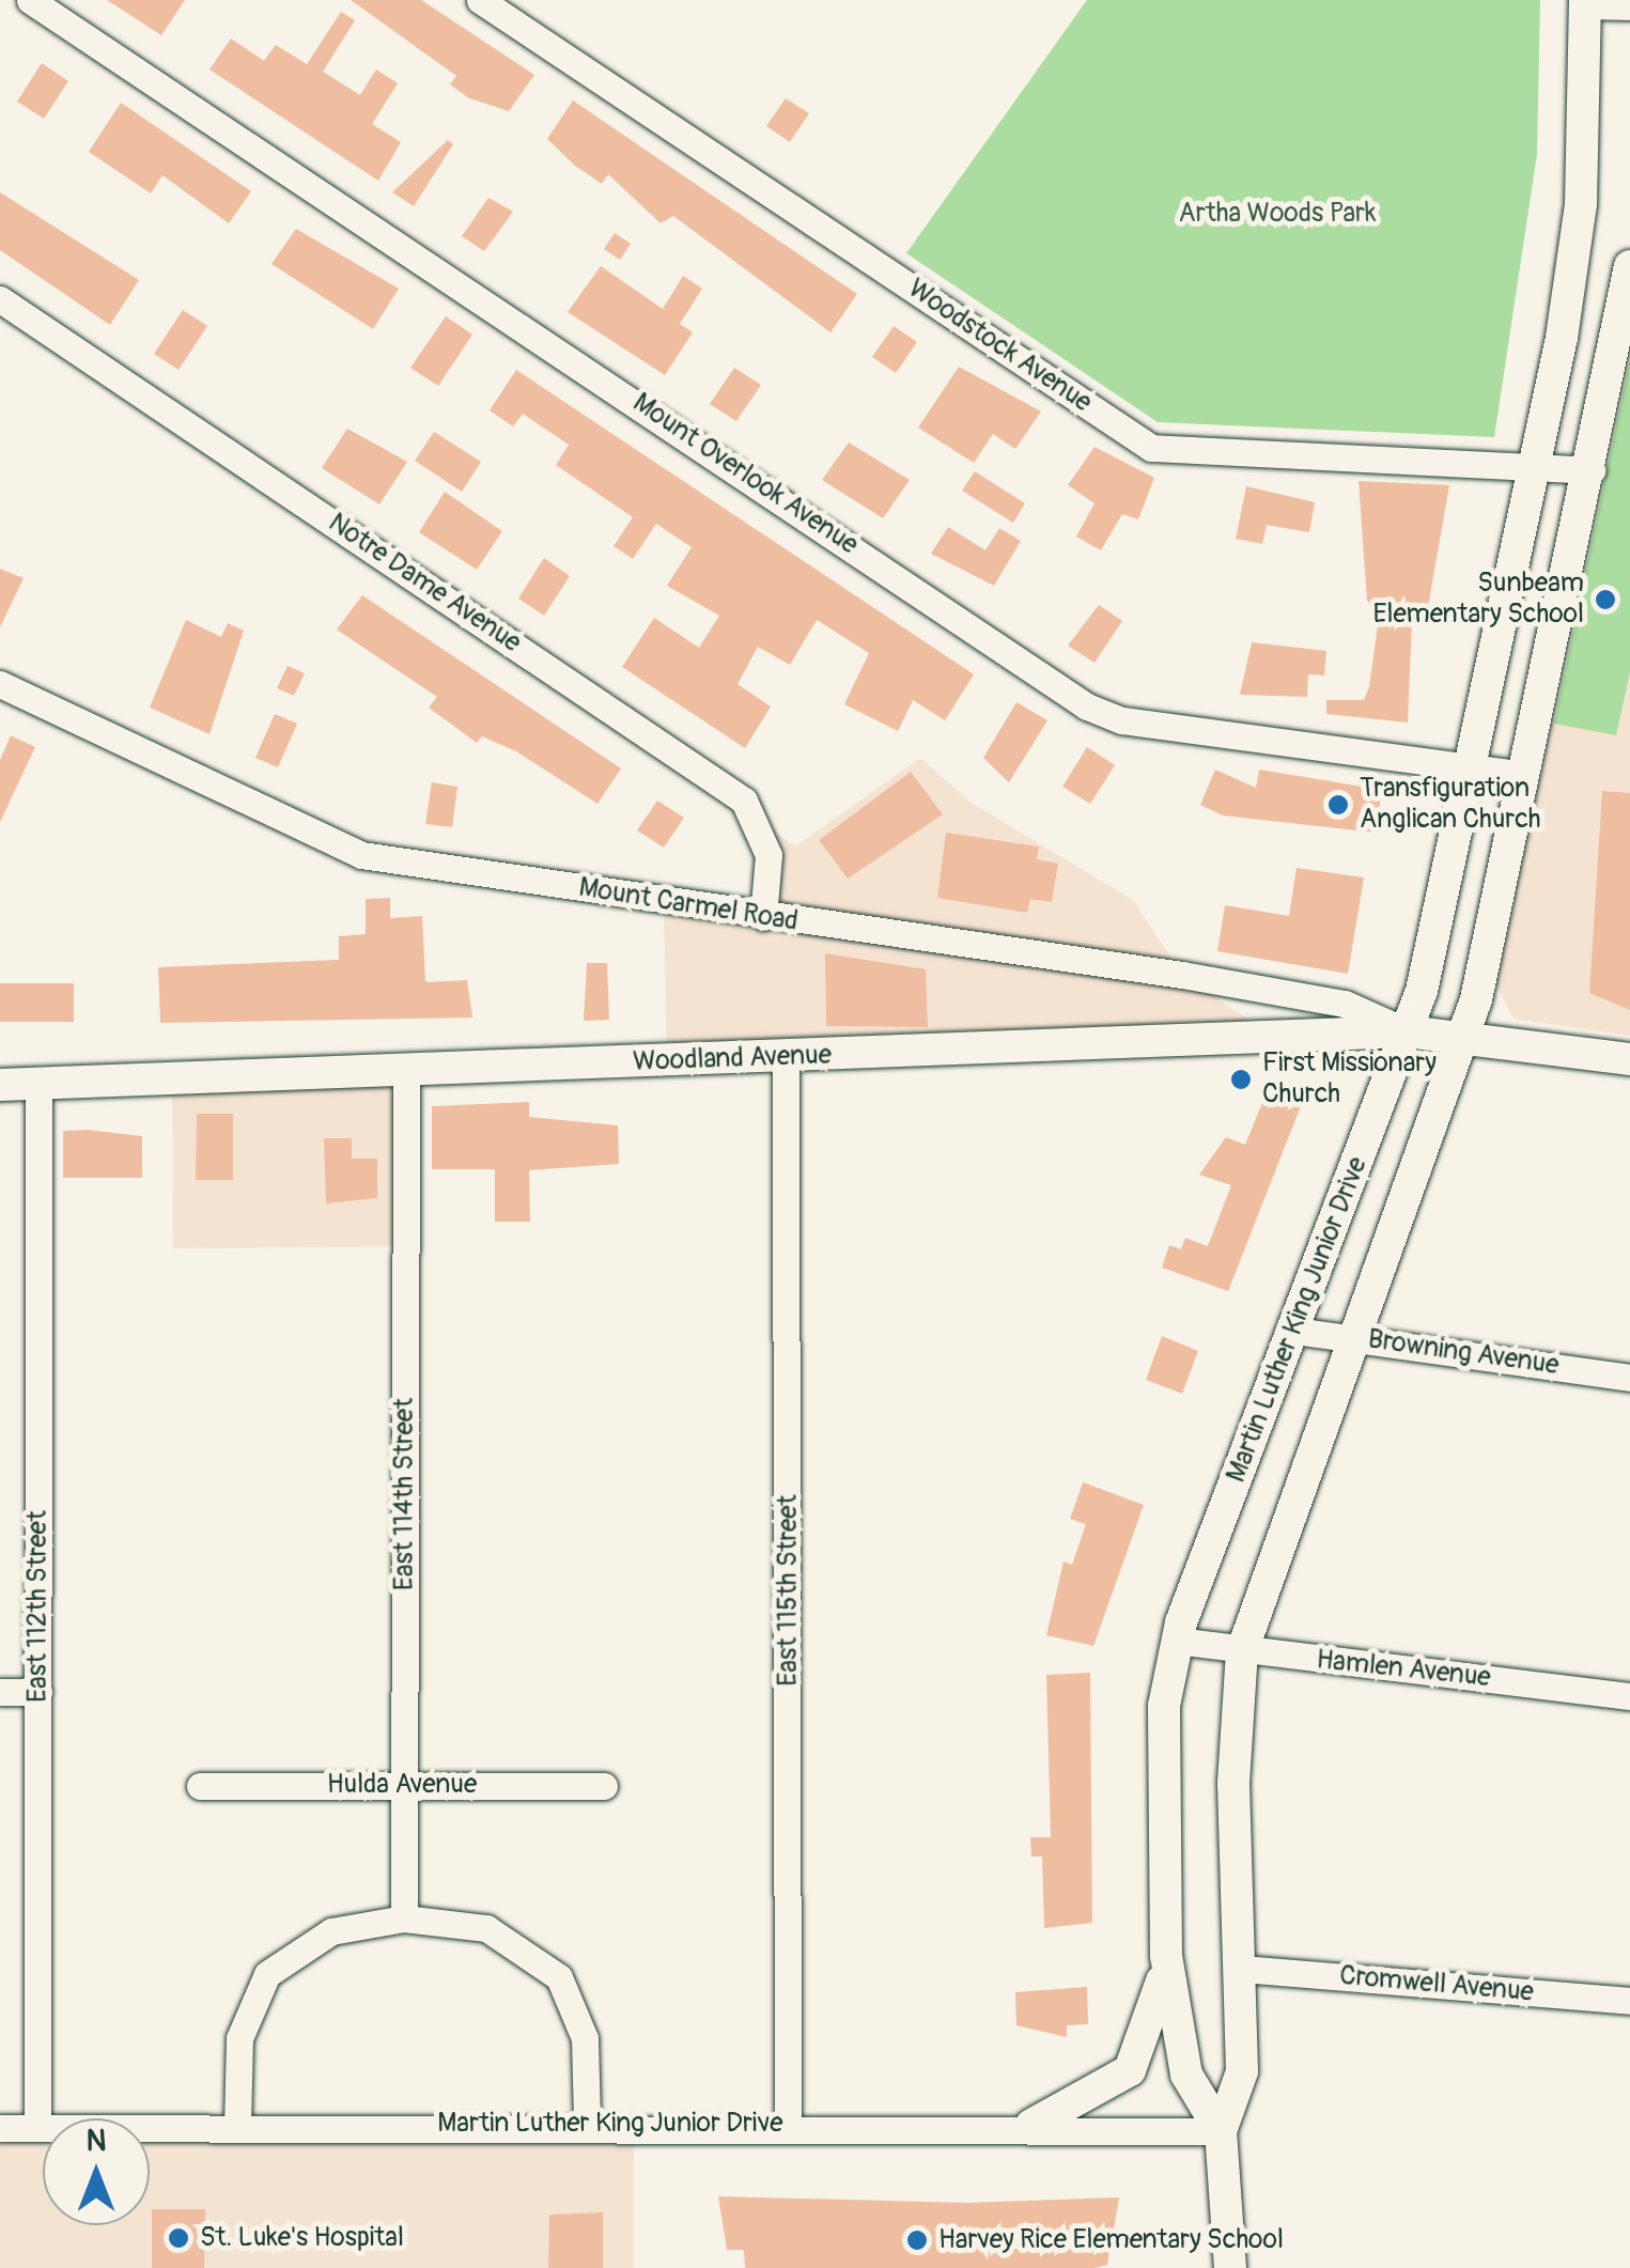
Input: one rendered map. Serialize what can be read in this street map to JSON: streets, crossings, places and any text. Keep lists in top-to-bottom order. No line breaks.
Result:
{"streets":{"main road":["Woodland Avenue","Martin Luther King Junior Drive"],"street":["Woodstock Avenue","Mount Overlook Avenue","Notre Dame Avenue","Mount Carmel Road","Browning Avenue","East 114th Street","East 115th Street","East 112th Street","Hamlen Avenue","Hulda Avenue","Cromwell Avenue"]},"crossings":[["Woodstock Avenue","Martin Luther King Junior Drive"],["Mount Overlook Avenue","Martin Luther King Junior Drive"],["Notre Dame Avenue","Mount Carmel Road"],["Mount Carmel Road","Woodland Avenue"],["Mount Carmel Road","Martin Luther King Junior Drive"],["Woodland Avenue","Martin Luther King Junior Drive"],["Woodland Avenue","East 114th Street"],["Woodland Avenue","East 115th Street"],["Woodland Avenue","East 112th Street"],["Martin Luther King Junior Drive","Browning Avenue"],["Martin Luther King Junior Drive","East 115th Street"],["Martin Luther King Junior Drive","East 112th Street"],["Martin Luther King Junior Drive","Hamlen Avenue"],["East 114th Street","Hulda Avenue"]],"parks":["Artha Woods Park"],"places":["Sunbeam Elementary School","Transfiguration Anglican Church","First Missionary Church","St. Luke's Hospital","Harvey Rice Elementary School"],"north":"top"}
